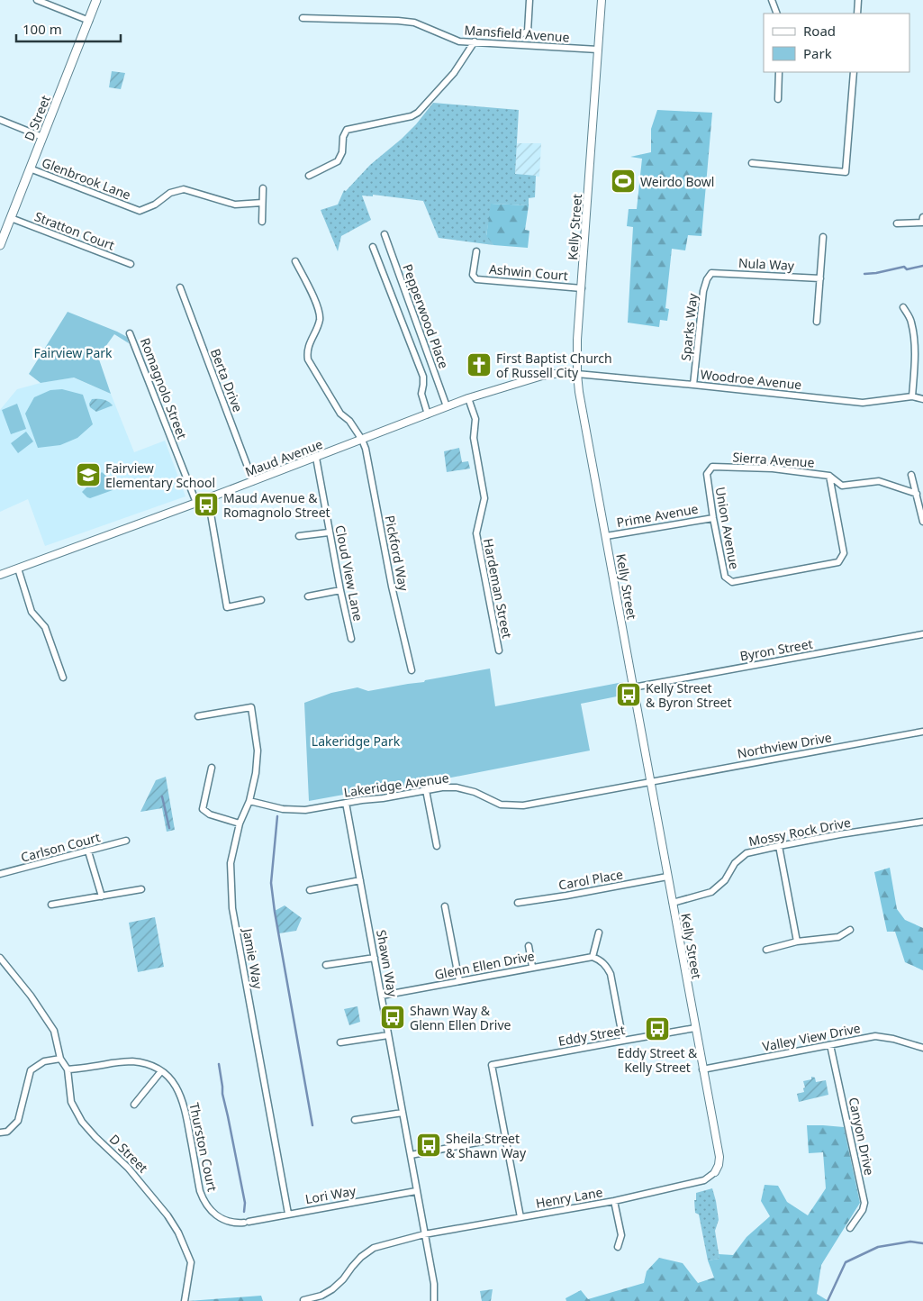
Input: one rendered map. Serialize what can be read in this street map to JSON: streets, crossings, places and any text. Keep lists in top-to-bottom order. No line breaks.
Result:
{"streets":{"main road":["D Street"],"street":["Mansfield Avenue","Glenbrook Lane","Kelly Street","Stratton Court","Nula Way","Ashwin Court","Pepperwood Place","Sparks Way","Woodroe Avenue","Berta Drive","Romagnolo Street","Maud Avenue","Sierra Avenue","Prime Avenue","Union Avenue","Pickford Way","Cloud View Lane","Hardeman Street","Byron Street","Northview Drive","Lakeridge Avenue","Mossy Rock Drive","Carlson Court","Carol Place","Jamie Way","Shawn Way","Glenn Ellen Drive","Eddy Street","Valley View Drive","Canyon Drive","Thurston Court","Lori Way","Henry Lane"]},"crossings":[["Mansfield Avenue","Kelly Street"],["D Street","Glenbrook Lane"],["D Street","Stratton Court"],["D Street","Thurston Court"],["Kelly Street","Ashwin Court"],["Kelly Street","Woodroe Avenue"],["Kelly Street","Maud Avenue"],["Kelly Street","Prime Avenue"],["Kelly Street","Byron Street"],["Kelly Street","Northview Drive"],["Kelly Street","Lakeridge Avenue"],["Kelly Street","Mossy Rock Drive"],["Kelly Street","Carol Place"],["Kelly Street","Eddy Street"],["Kelly Street","Valley View Drive"],["Kelly Street","Henry Lane"],["Nula Way","Sparks Way"],["Pepperwood Place","Maud Avenue"],["Sparks Way","Woodroe Avenue"],["Woodroe Avenue","Maud Avenue"],["Berta Drive","Maud Avenue"],["Romagnolo Street","Maud Avenue"],["Maud Avenue","Pickford Way"],["Maud Avenue","Cloud View Lane"],["Maud Avenue","Hardeman Street"],["Sierra Avenue","Union Avenue"],["Prime Avenue","Union Avenue"],["Northview Drive","Lakeridge Avenue"],["Lakeridge Avenue","Jamie Way"],["Lakeridge Avenue","Shawn Way"],["Jamie Way","Lori Way"],["Shawn Way","Glenn Ellen Drive"],["Shawn Way","Lori Way"],["Shawn Way","Henry Lane"],["Valley View Drive","Canyon Drive"],["Thurston Court","Lori Way"]],"parks":["Fairview Park","Lakeridge Park"],"places":{"sports":["Weirdo Bowl"],"church":["First Baptist Church of Russell City"],"school or university":["Fairview Elementary School"],"bus stop":["Maud Avenue & Romagnolo Street","Kelly Street & Byron Street","Shawn Way & Glenn Ellen Drive","Eddy Street & Kelly Street","Sheila Street & Shawn Way"]},"legend":["Road","Park"],"scale_bar":"100 m"}
